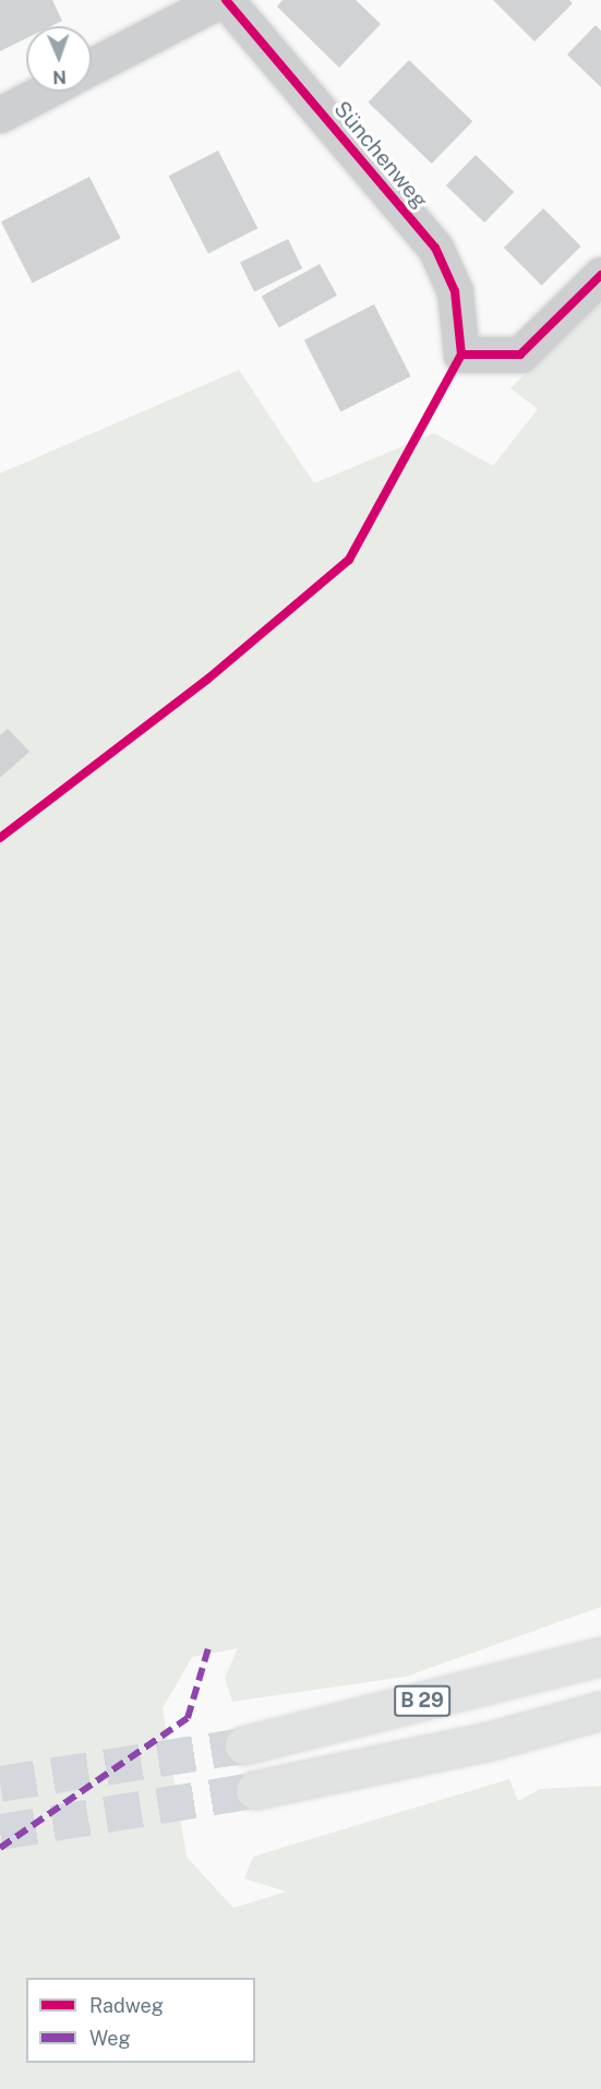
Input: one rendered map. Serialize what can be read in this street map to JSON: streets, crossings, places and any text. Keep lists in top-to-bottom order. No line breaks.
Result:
{"streets":{"highway":["B 29"],"street":["Sünchenweg"]},"legend":["Radweg","Weg"],"north":"bottom"}
